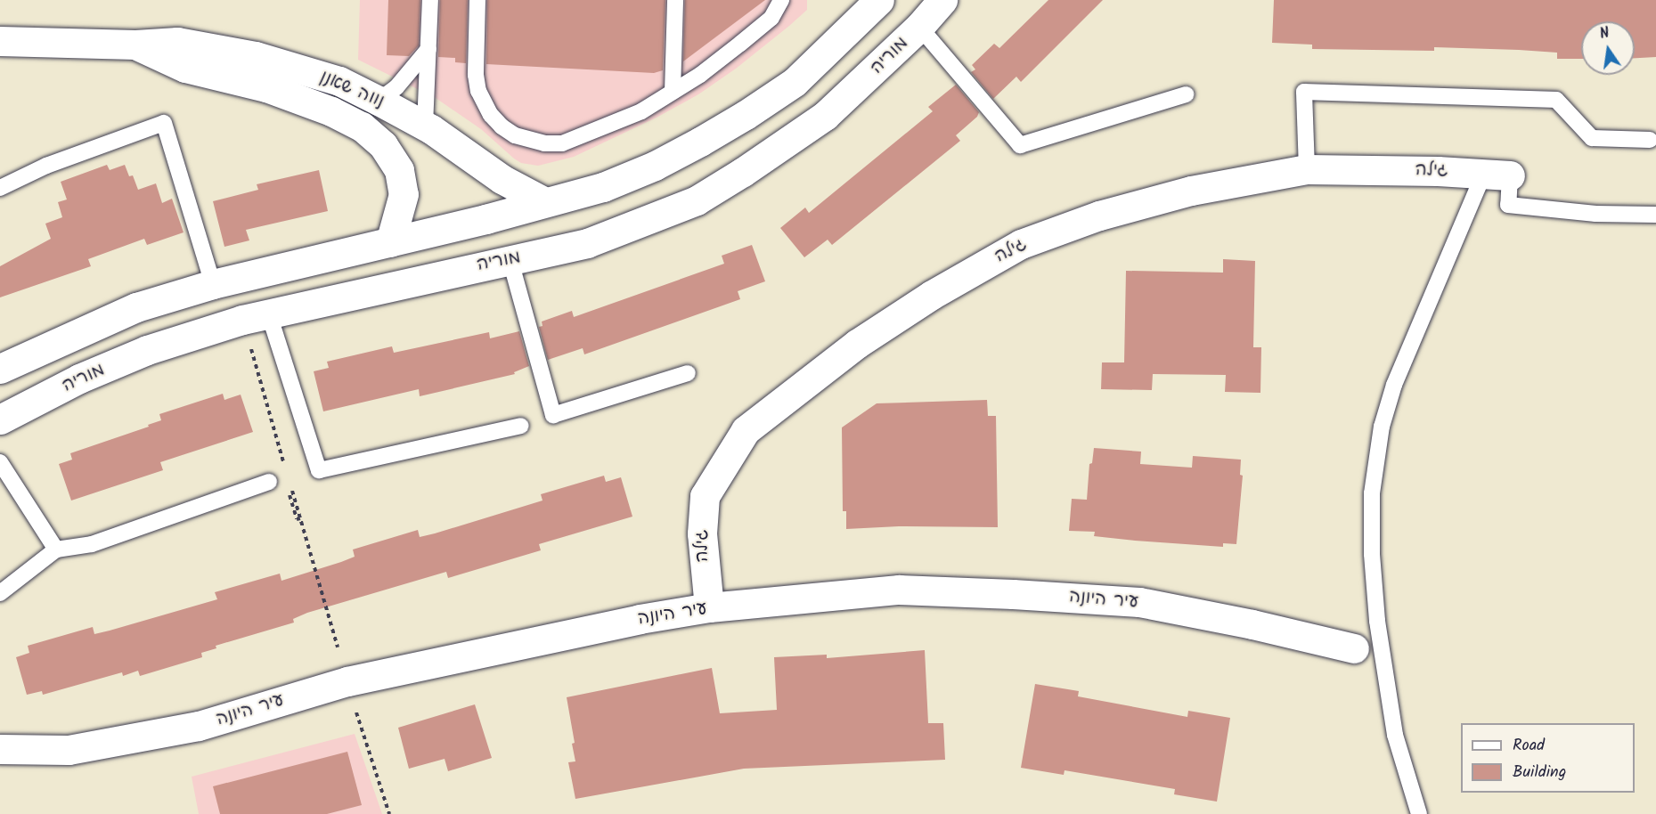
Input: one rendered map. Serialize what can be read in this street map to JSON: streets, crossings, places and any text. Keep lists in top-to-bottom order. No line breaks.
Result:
{"streets":{"street":["מוריה","נווה שאנן","גילה","עיר היונה"]},"crossings":[["גילה","עיר היונה"]],"legend":["Road","Building"],"north":"top"}
